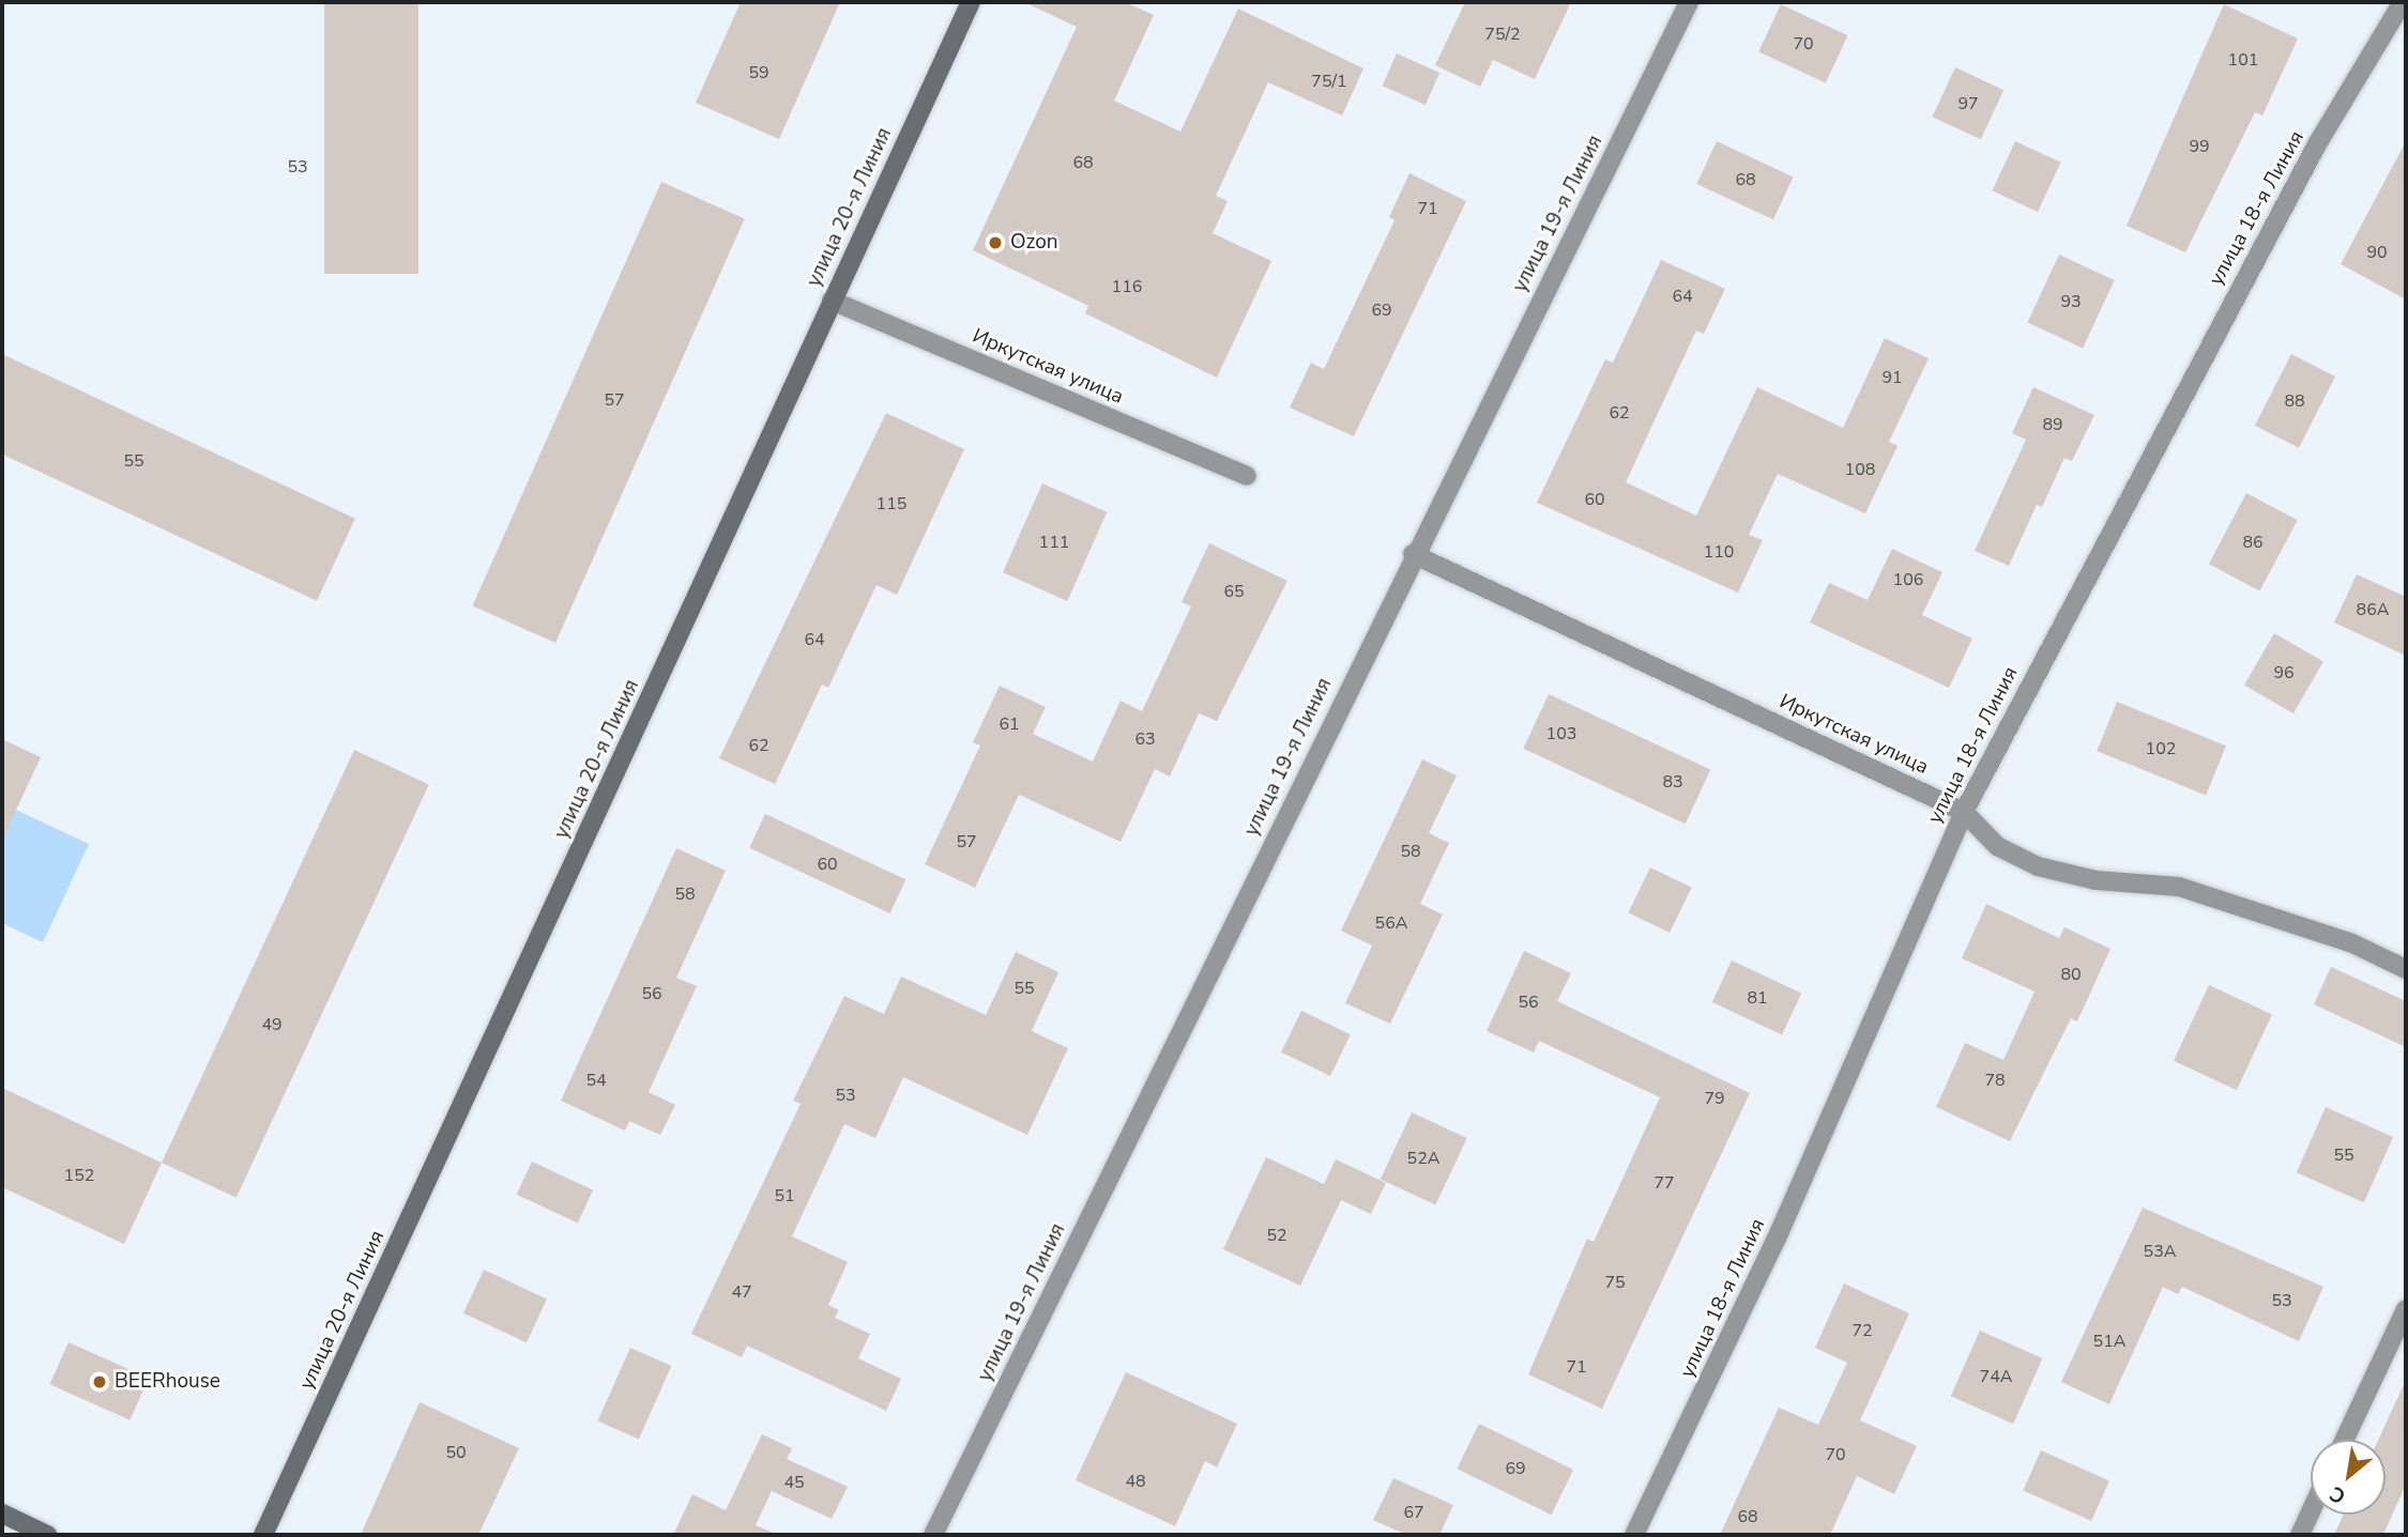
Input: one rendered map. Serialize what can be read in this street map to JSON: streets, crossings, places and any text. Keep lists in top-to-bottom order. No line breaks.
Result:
{"streets":{"main road":["улица 20-я Линия"],"street":["улица 18-я Линия","улица 19-я Линия","Иркутская улица"]},"crossings":[["улица 20-я Линия","Иркутская улица"],["улица 18-я Линия","Иркутская улица"],["улица 19-я Линия","Иркутская улица"]],"places":["Ozon","BEERhouse"],"house_numbers":["75/2","70","101","59","75/1","97","99","68","53","68","71","90","116","64","93","69","91","57","88","62","89","55","108","60","115","111","86","110","106","65","86А","64","96","61","103","63","62","102","83","57","58","60","58","56А","80","55","56","81","56","49","54","78","53","79","55","52А","152","77","51","52","53А","75","47","53","72","51А","71","74А","50","70","69","48","45","67","68"],"north":"bottom left"}
